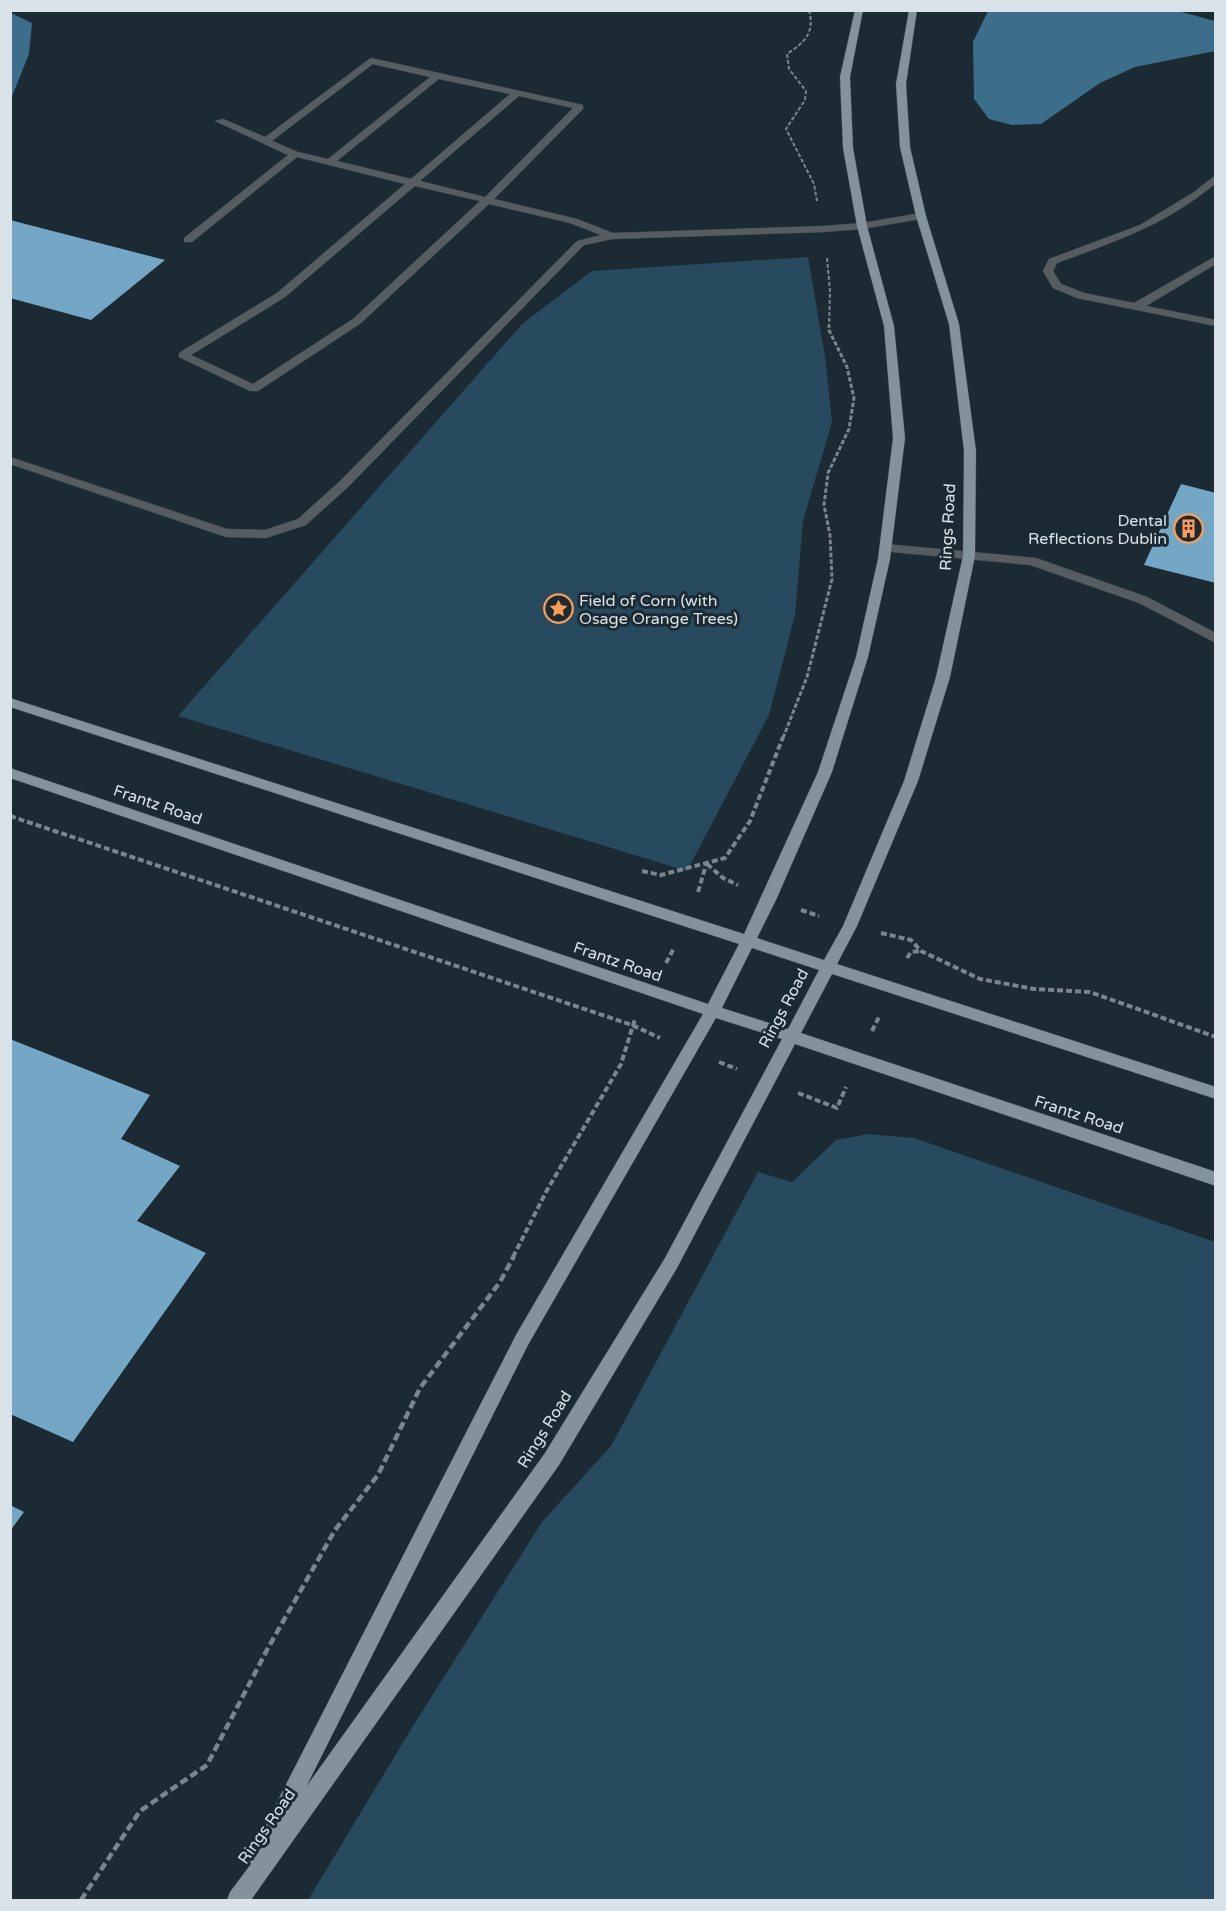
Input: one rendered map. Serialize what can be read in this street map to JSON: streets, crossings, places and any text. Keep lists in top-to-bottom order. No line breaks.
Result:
{"streets":{"main road":["Rings Road","Frantz Road"]},"crossings":[["Rings Road","Frantz Road"]],"places":{"building":["Dental Reflections Dublin"],"place":["Field of Corn (with Osage Orange Trees)"]}}
